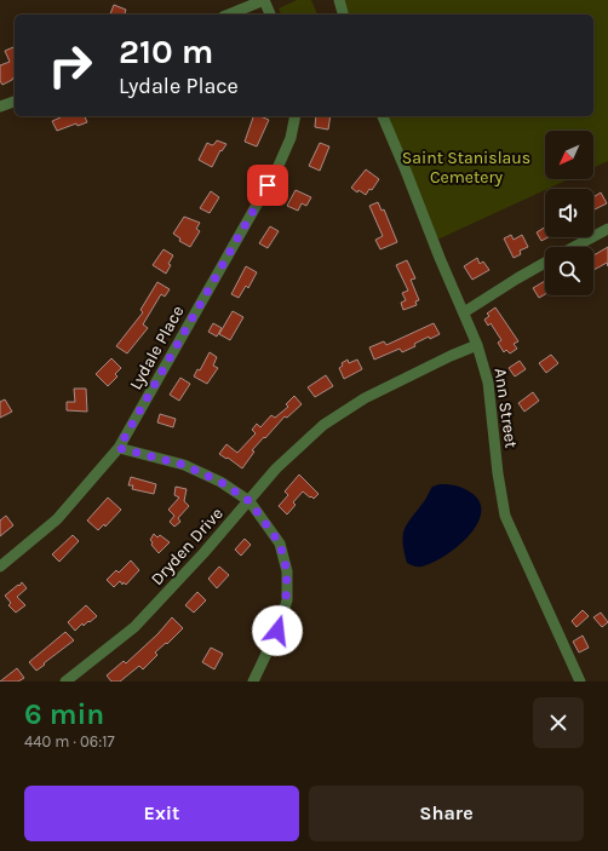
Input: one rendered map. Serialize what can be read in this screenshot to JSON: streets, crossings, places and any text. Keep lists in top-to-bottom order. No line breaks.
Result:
{"streets":{"street":["Lydale Place","Ann Street","Dryden Drive"]},"crossings":[["Ann Street","Dryden Drive"]],"parks":["Saint Stanislaus Cemetery"],"north":"bottom left","page":{"turn":["210 m","Lydale Place"],"heading":["6 min","440 m · 06:17"],"buttons":["Exit","Share"]}}
